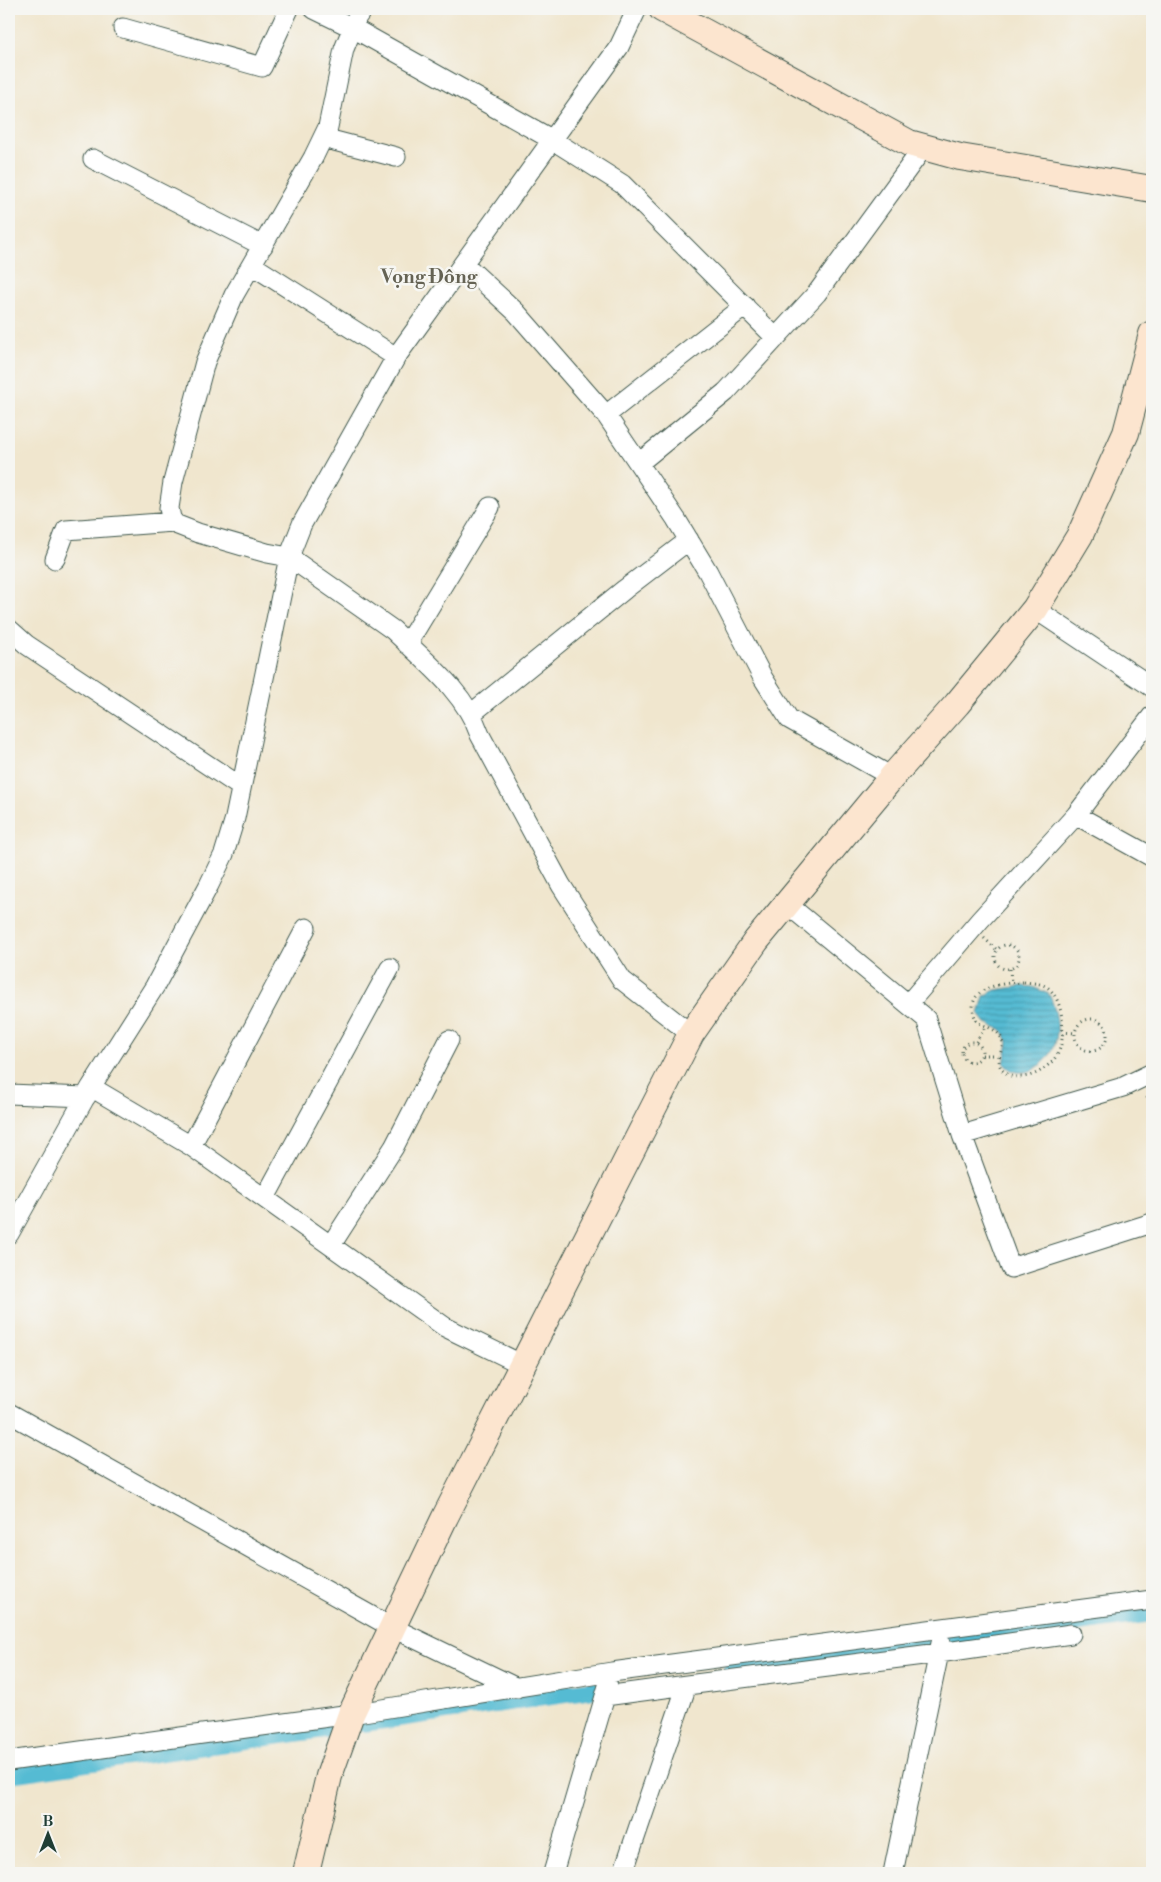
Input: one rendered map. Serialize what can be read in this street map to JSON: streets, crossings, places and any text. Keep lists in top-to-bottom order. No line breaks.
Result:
{"districts":["Vọng Đông"],"north":"top"}
